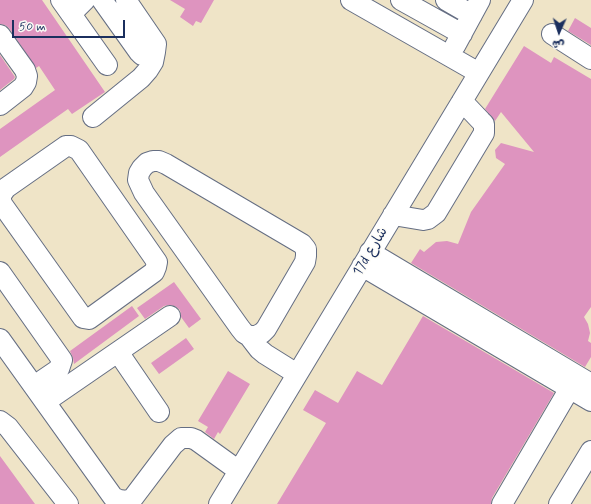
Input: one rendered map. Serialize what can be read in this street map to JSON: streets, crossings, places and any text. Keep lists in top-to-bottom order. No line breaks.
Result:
{"streets":{"street":["17d شارع"]},"scale_bar":"50 m","north":"bottom"}
